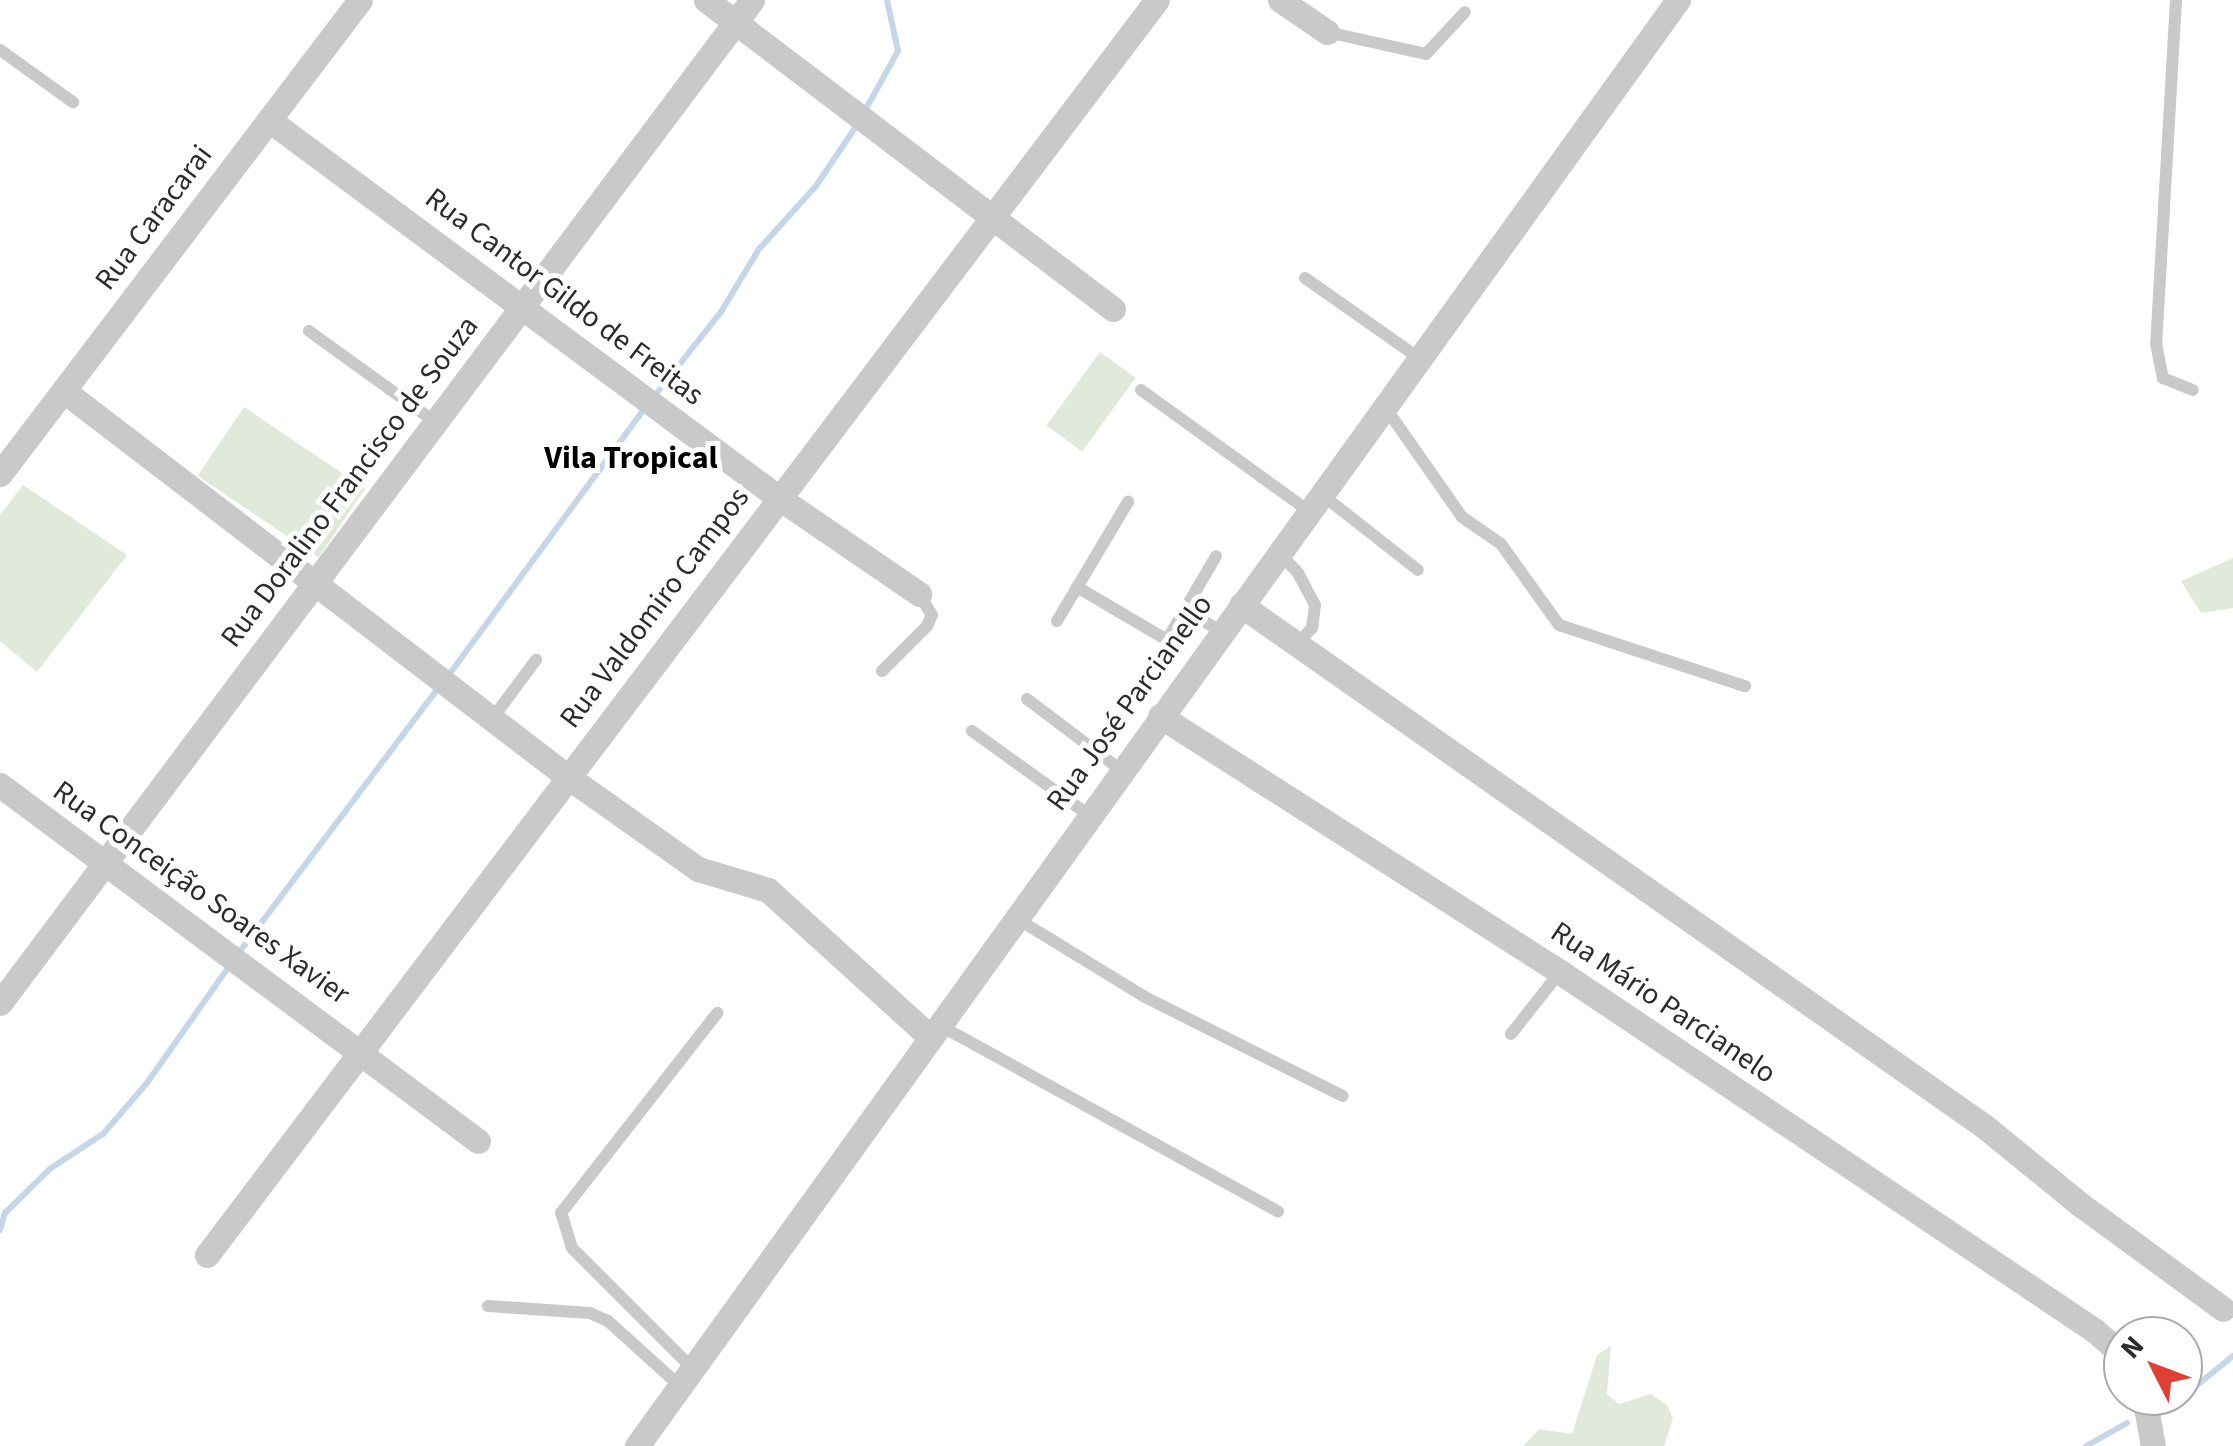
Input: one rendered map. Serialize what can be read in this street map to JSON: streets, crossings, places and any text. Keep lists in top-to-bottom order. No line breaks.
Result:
{"streets":{"street":["Rua Caracarai","Rua Cantor Gildo de Freitas","Rua Doralino Francisco de Souza","Rua Valdomiro Campos","Rua José Parcianello","Rua Conceição Soares Xavier","Rua Mário Parcianelo"]},"crossings":[["Rua Caracarai","Rua Cantor Gildo de Freitas"],["Rua Cantor Gildo de Freitas","Rua Doralino Francisco de Souza"],["Rua Cantor Gildo de Freitas","Rua Valdomiro Campos"],["Rua Doralino Francisco de Souza","Rua Conceição Soares Xavier"],["Rua Valdomiro Campos","Rua Conceição Soares Xavier"],["Rua José Parcianello","Rua Mário Parcianelo"]],"districts":["Vila Tropical"],"north":"top left"}
